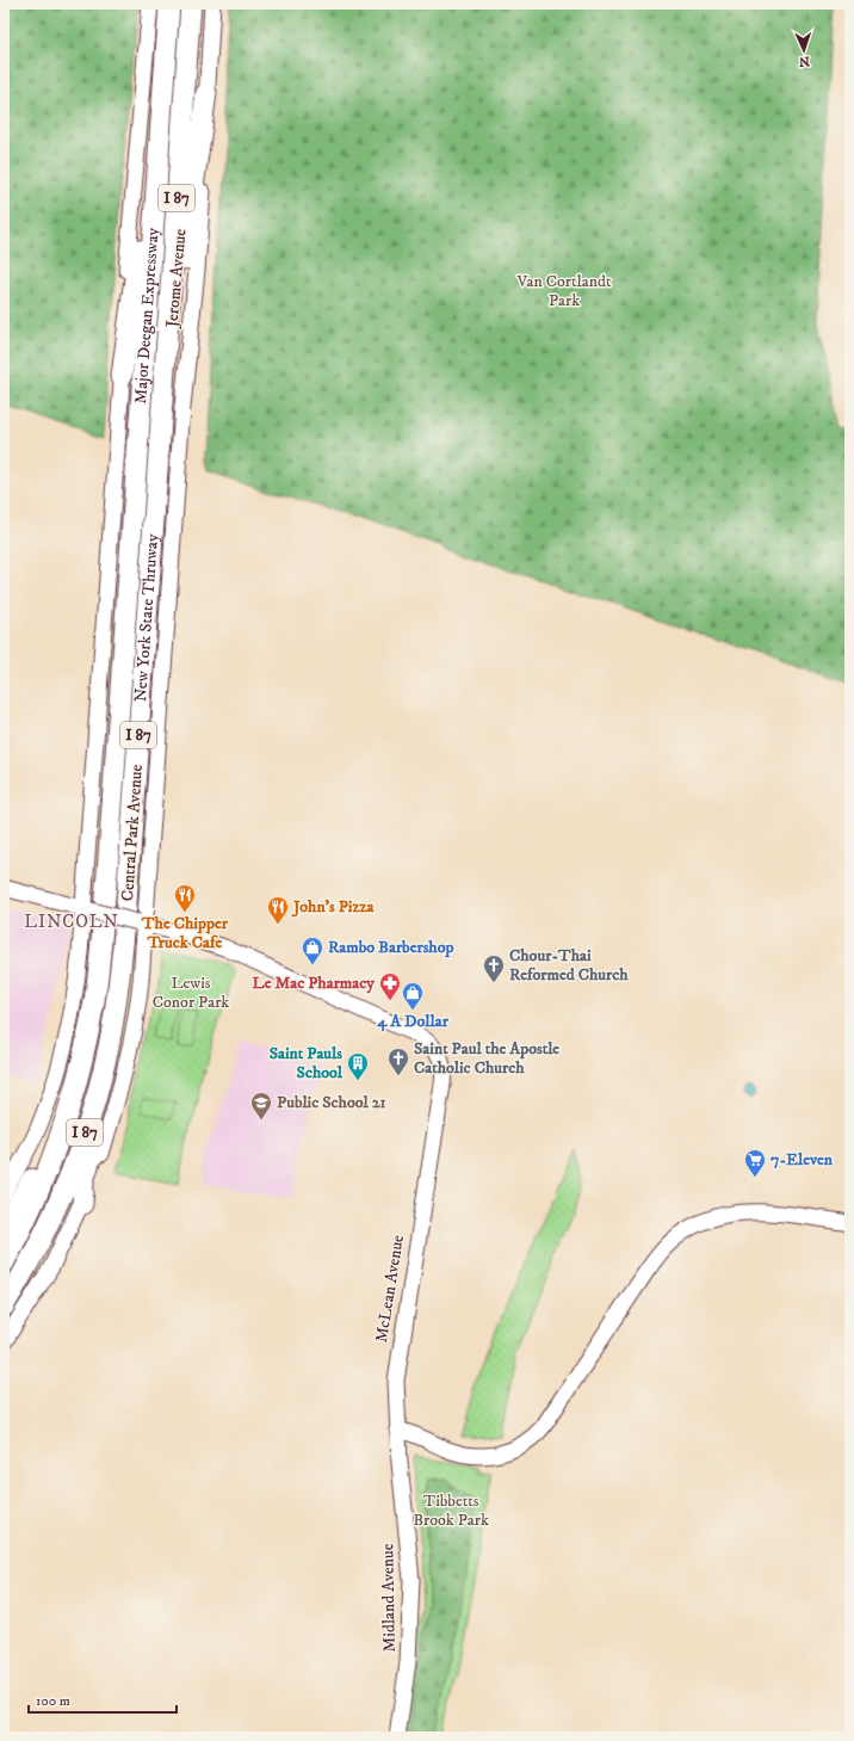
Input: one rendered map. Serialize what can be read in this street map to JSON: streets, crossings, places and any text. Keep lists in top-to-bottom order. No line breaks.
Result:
{"streets":{"highway":["I 87","Major Deegan Expressway","New York State Thruway"],"main road":["Jerome Avenue","Central Park Avenue","McLean Avenue","Midland Avenue"]},"crossings":[["Jerome Avenue","Central Park Avenue"],["Major Deegan Expressway","New York State Thruway"],["Central Park Avenue","McLean Avenue"],["McLean Avenue","Midland Avenue"]],"districts":["LINCOLN"],"parks":["Van Cortlandt Park","Lewis Conor Park","Tibbetts Brook Park"],"places":{"restaurant":["The Chipper Truck Cafe","John's Pizza"],"shop":["Rambo Barbershop","4 A Dollar"],"church":["Chour-Thai Reformed Church","Saint Paul the Apostle Catholic Church"],"pharmacy":["Le Mac Pharmacy"],"building":["Saint Pauls School"],"school or university":["Public School 21"],"supermarket":["7-Eleven"]},"scale_bar":"100 m","north":"bottom"}
